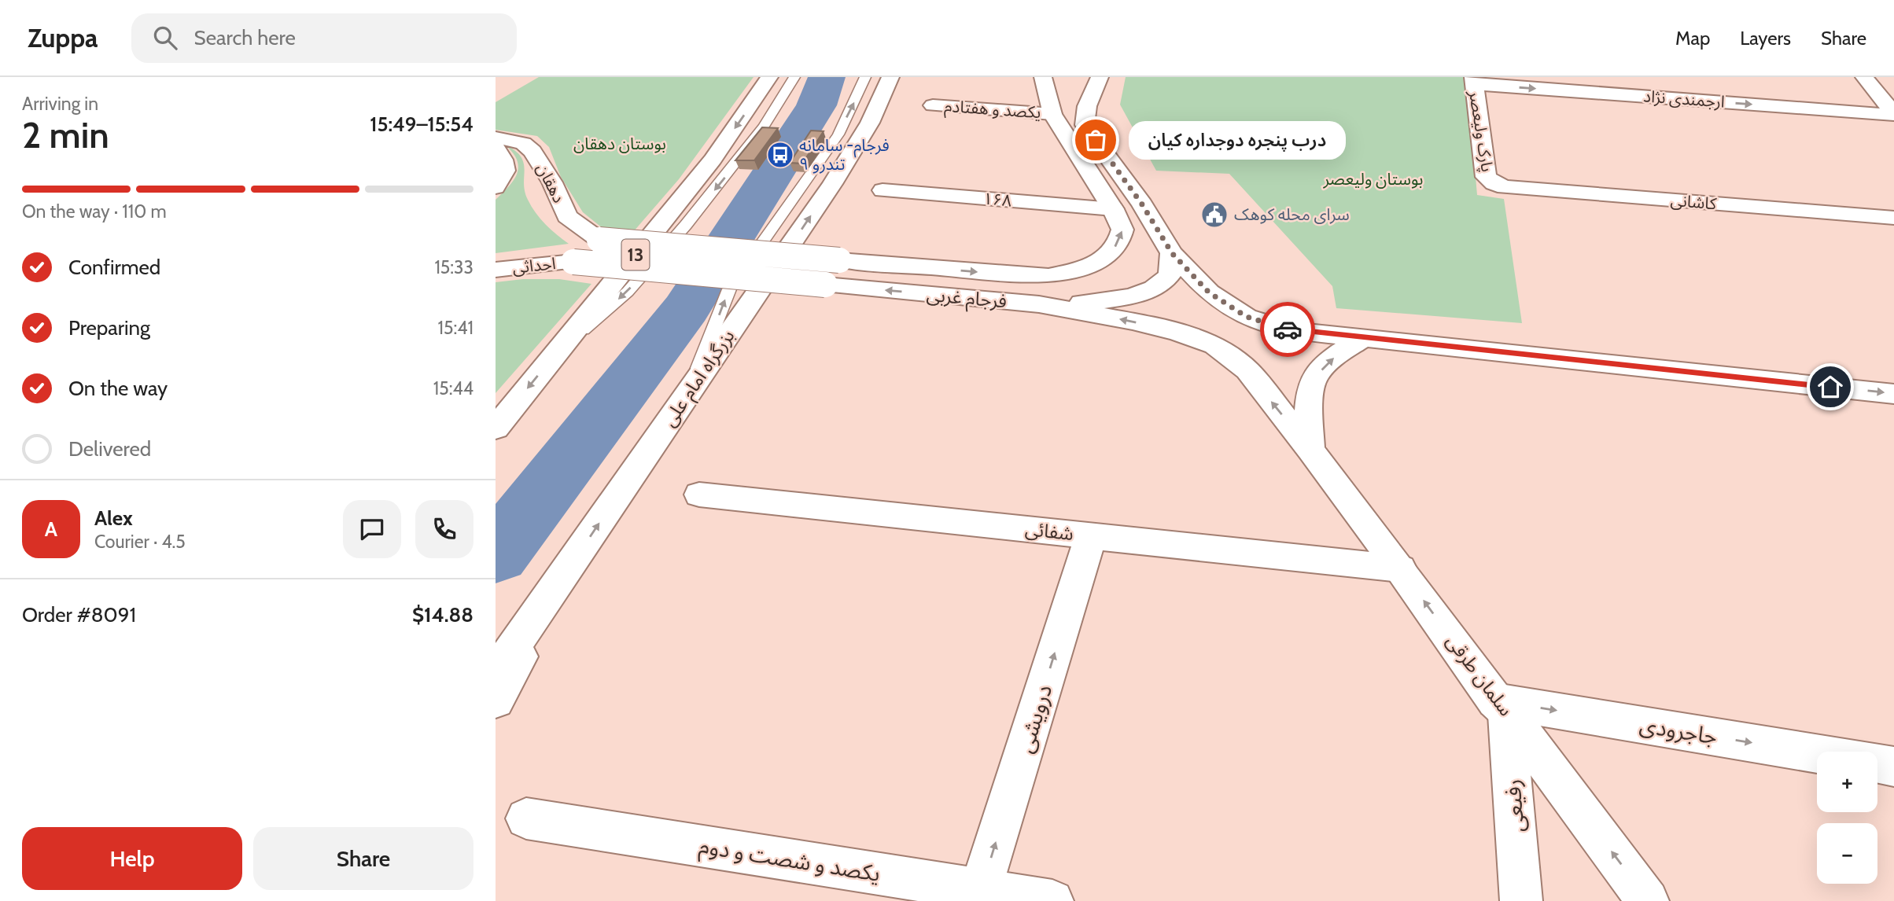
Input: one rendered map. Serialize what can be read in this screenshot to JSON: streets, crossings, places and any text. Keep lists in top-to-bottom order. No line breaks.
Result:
{"streets":{"main road":["ارجمندی نژاد","یکصد و هفتادم","پارک ولیعصر","دهقان","۱۶۸","کاشانی","13","احداثی","فرجام غربی","بزرگراه امام علی","شفائی","سلمان طرقی","درویشی","جاجرودی","رفیعی","یکصد و شصت و دوم"]},"crossings":[["ارجمندی نژاد","پارک ولیعصر"],["پارک ولیعصر","کاشانی"],["دهقان","فرجام غربی"],["۱۶۸","فرجام غربی"],["احداثی","فرجام غربی"],["فرجام غربی","سلمان طرقی"],["شفائی","سلمان طرقی"],["شفائی","درویشی"],["سلمان طرقی","جاجرودی"],["سلمان طرقی","رفیعی"],["درویشی","یکصد و شصت و دوم"],["جاجرودی","رفیعی"]],"one_way":["سلمان طرقی","درویشی","جاجرودی"],"parks":["بوستان دهقان","بوستان ولیعصر"],"places":{"other":["درب پنجره دوجداره کیان"],"bus stop":["فرجام- سامانه ۹ تندرو"],"public building":["سرای محله کوهک"]},"page":{"header":"Zuppa","search":"Search here","nav":["Map","Layers","Share"],"heading":["2 min","Arriving in","15:49–15:54"],"panel":["Alex","Courier · 4.5","Order #8091","$14.88"],"bubble":"درب پنجره دوجداره کیان","bar":"On the way · 110 m","list":[["Confirmed","15:33"],["Preparing","15:41"],["On the way","15:44"],"Delivered"],"round":"A","map_buttons":["+","−"],"buttons":["Help","Share"]}}
